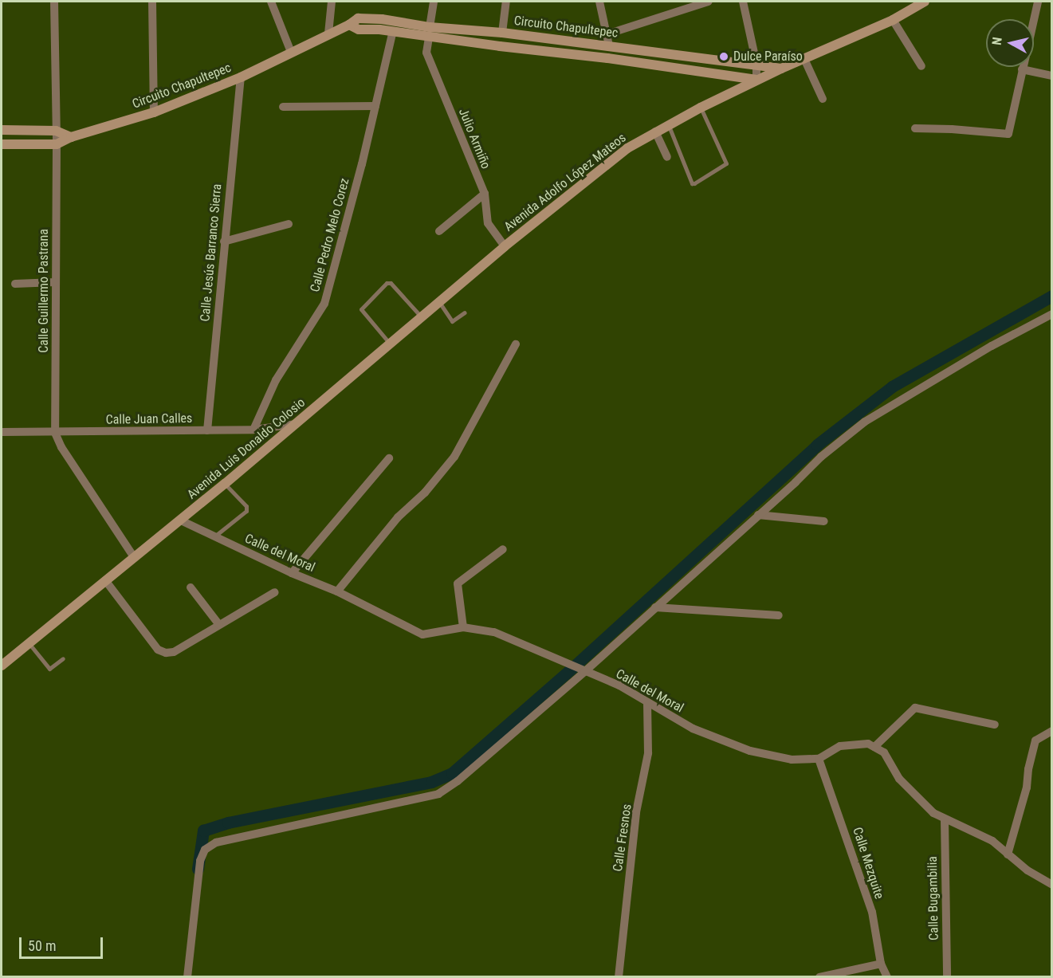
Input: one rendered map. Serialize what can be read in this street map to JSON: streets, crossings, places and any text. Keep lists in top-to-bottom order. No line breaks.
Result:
{"streets":{"main road":["Circuito Chapultepec","Avenida Adolfo López Mateos","Avenida Luis Donaldo Colosio"],"street":["Julio Armiño","Calle Pedro Melo Corez","Calle Jesús Barranco Sierra","Calle Guillermo Pastrana","Calle Juan Calles","Calle del Moral","Calle Fresnos","Calle Mezquite","Calle Bugambilia"]},"crossings":[["Circuito Chapultepec","Julio Armiño"],["Circuito Chapultepec","Avenida Adolfo López Mateos"],["Circuito Chapultepec","Calle Pedro Melo Corez"],["Circuito Chapultepec","Calle Jesús Barranco Sierra"],["Circuito Chapultepec","Calle Guillermo Pastrana"],["Julio Armiño","Avenida Adolfo López Mateos"],["Julio Armiño","Avenida Luis Donaldo Colosio"],["Avenida Adolfo López Mateos","Avenida Luis Donaldo Colosio"],["Calle Pedro Melo Corez","Calle Juan Calles"],["Calle Jesús Barranco Sierra","Calle Juan Calles"],["Calle Guillermo Pastrana","Calle Juan Calles"],["Calle Guillermo Pastrana","Avenida Luis Donaldo Colosio"],["Calle Juan Calles","Avenida Luis Donaldo Colosio"],["Avenida Luis Donaldo Colosio","Calle del Moral"],["Calle del Moral","Calle Fresnos"],["Calle del Moral","Calle Mezquite"]],"places":["Dulce Paraíso"],"scale_bar":"50 m","north":"left"}
